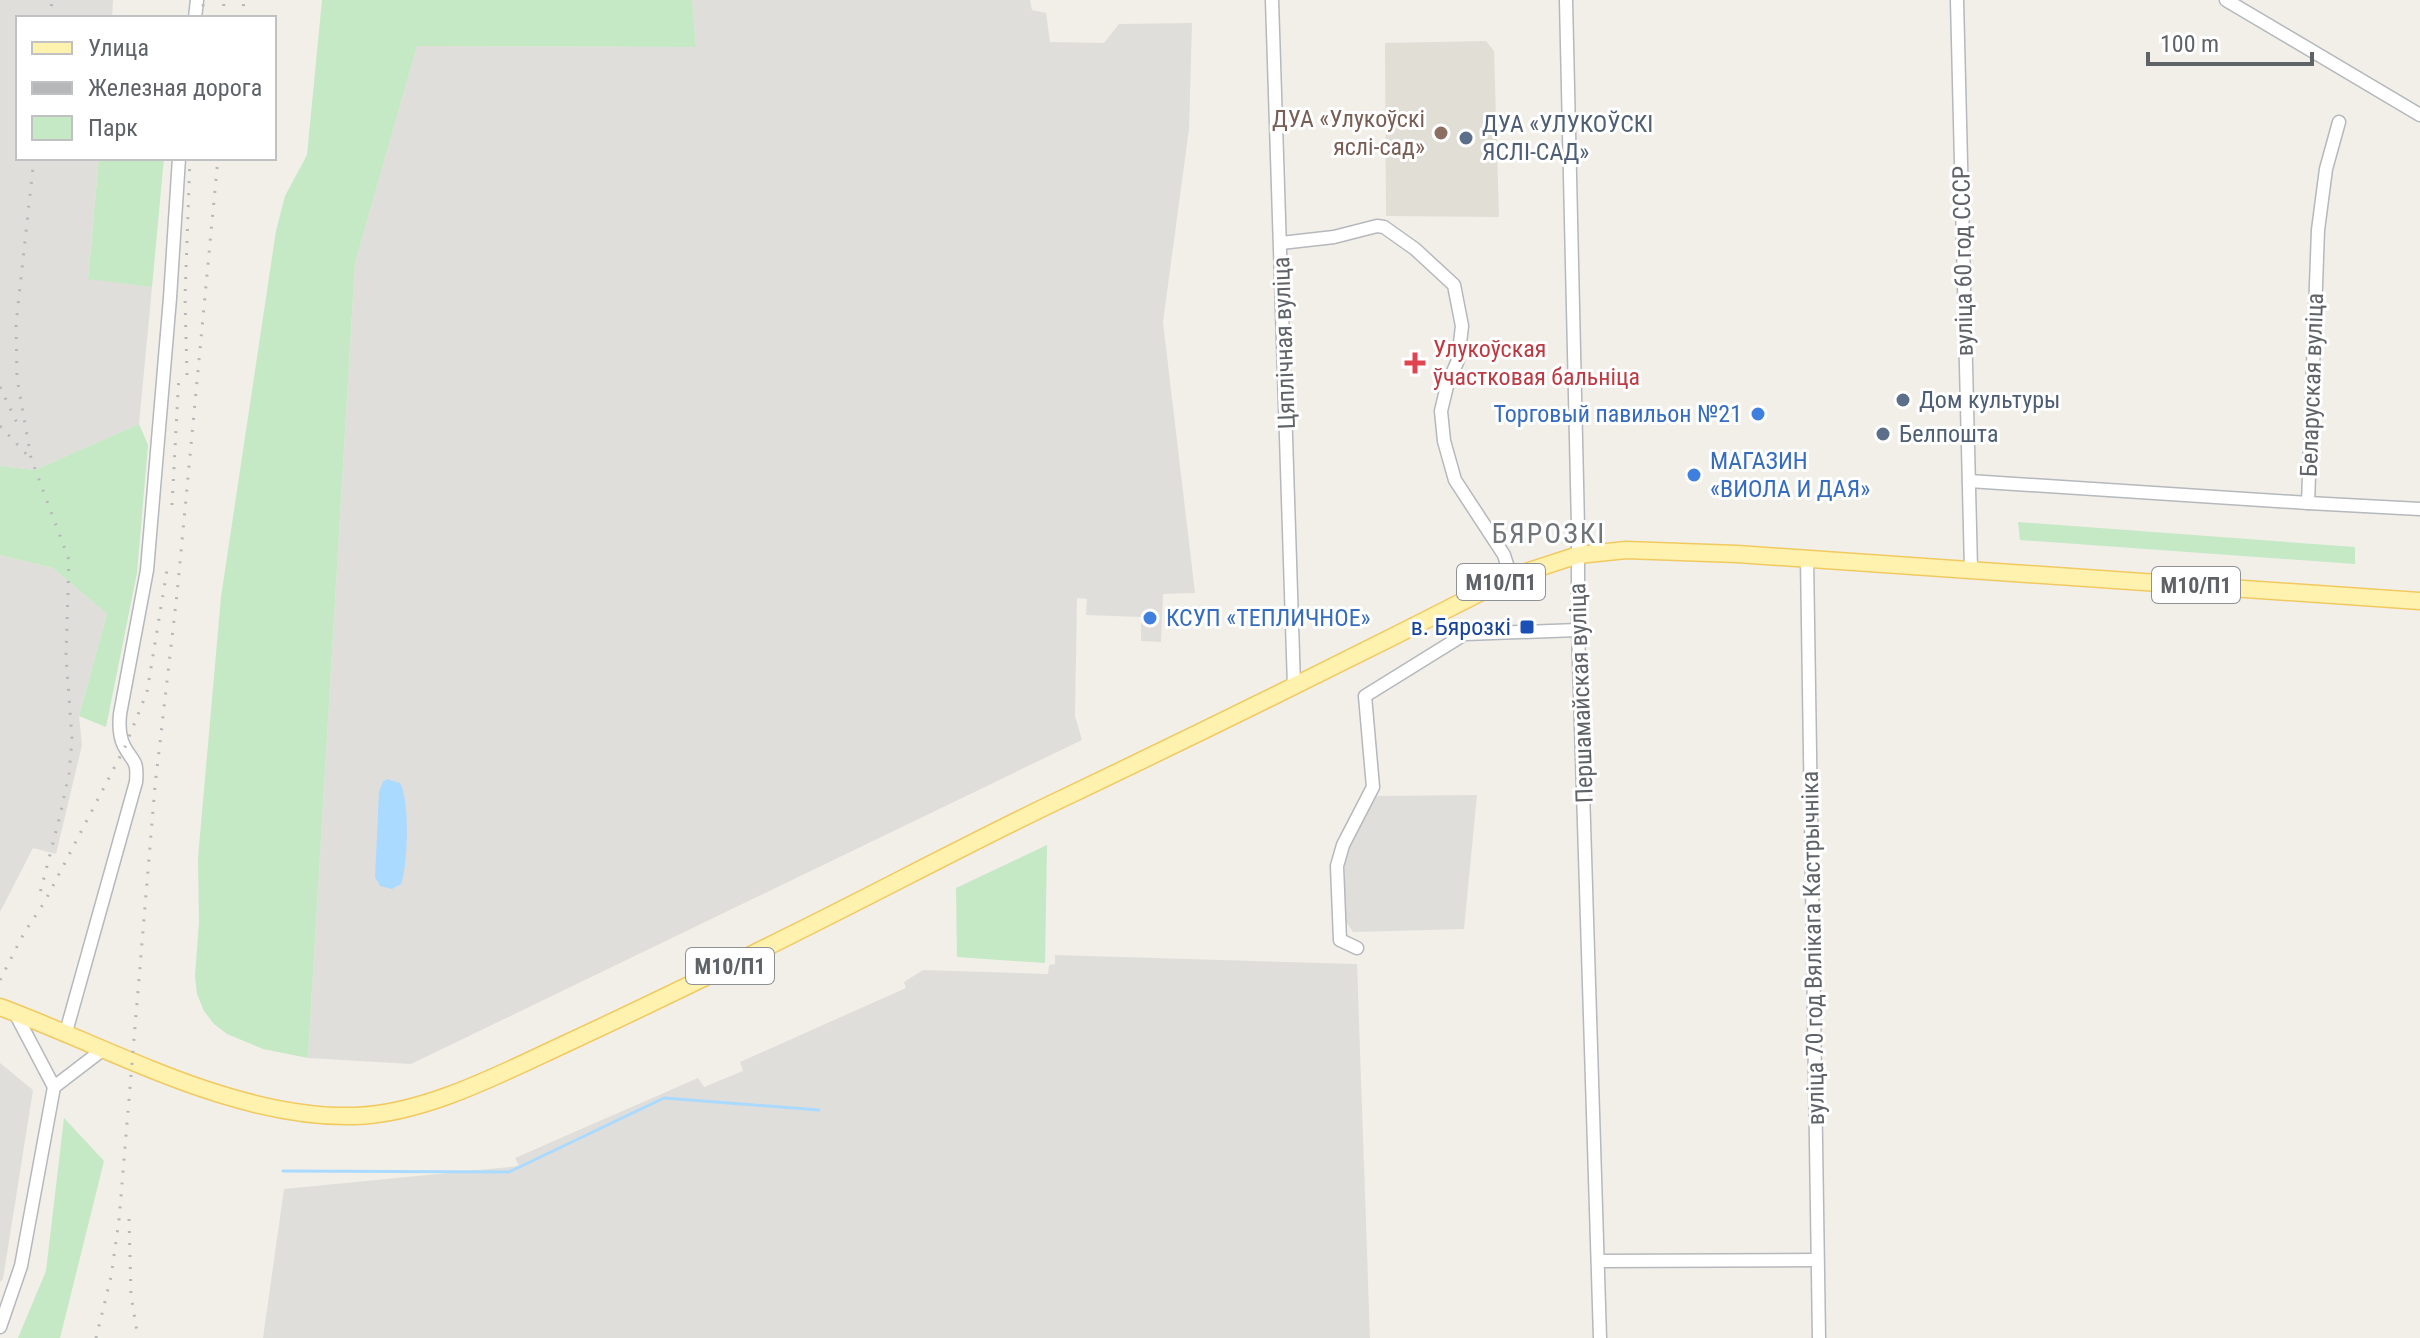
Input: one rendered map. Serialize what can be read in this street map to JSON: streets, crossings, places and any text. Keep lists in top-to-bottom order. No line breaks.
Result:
{"streets":{"main road":["М10/П1"],"street":["вуліца 60 год СССР","Цяплічная вуліца","Беларуская вуліца","Першамайская вуліца","вуліца 70 год Вялікага Кастрычніка"]},"crossings":[["вуліца 60 год СССР","Беларуская вуліца"],["вуліца 60 год СССР","М10/П1"],["Цяплічная вуліца","М10/П1"],["М10/П1","Першамайская вуліца"],["М10/П1","вуліца 70 год Вялікага Кастрычніка"]],"districts":["БЯРОЗКІ"],"places":{"other":["ДУА «Улукоўскі яслі-сад»","ДУА «УЛУКОЎСКІ ЯСЛІ-САД»","Дом культуры","Торговый павильон №21","Белпошта","МАГАЗИН «ВИОЛА И ДАЯ»","КСУП «ТЕПЛИЧНОЕ»"],"health":["Улукоўская ўчастковая бальніца"],"transit":["в. Бярозкі"]},"legend":["Улица","Железная дорога","Парк"],"scale_bar":"100 m"}
